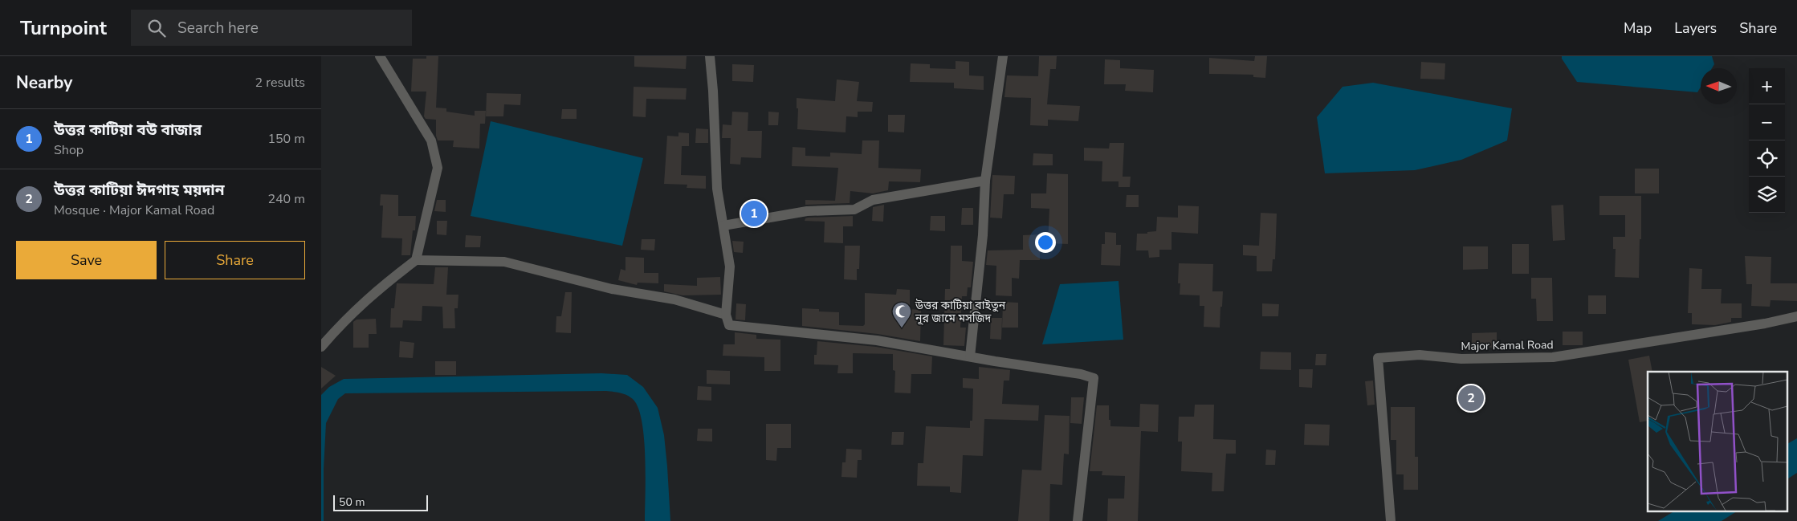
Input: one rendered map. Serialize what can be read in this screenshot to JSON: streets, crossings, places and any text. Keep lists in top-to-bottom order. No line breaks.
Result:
{"streets":{"street":["Major Kamal Road"]},"places":{"mosque":["উত্তর কাটিয়া বাইতুন নূর জামে মসজিদ"]},"scale_bar":"50 m","north":"left","page":{"header":"Turnpoint","search":"Search here","nav":["Map","Layers","Share"],"heading":["Nearby","2 results"],"map_buttons":["+","−"],"list":[{"mark":"1","name":"উত্তর কাটিয়া বউ বাজার","note":"Shop","value":"150 m"},{"mark":"2","name":"উত্তর কাটিয়া ঈদগাহ ময়দান","note":"Mosque · Major Kamal Road","value":"240 m"}],"pins":["1","2"],"buttons":["Save","Share"],"scale":"50 m"}}
